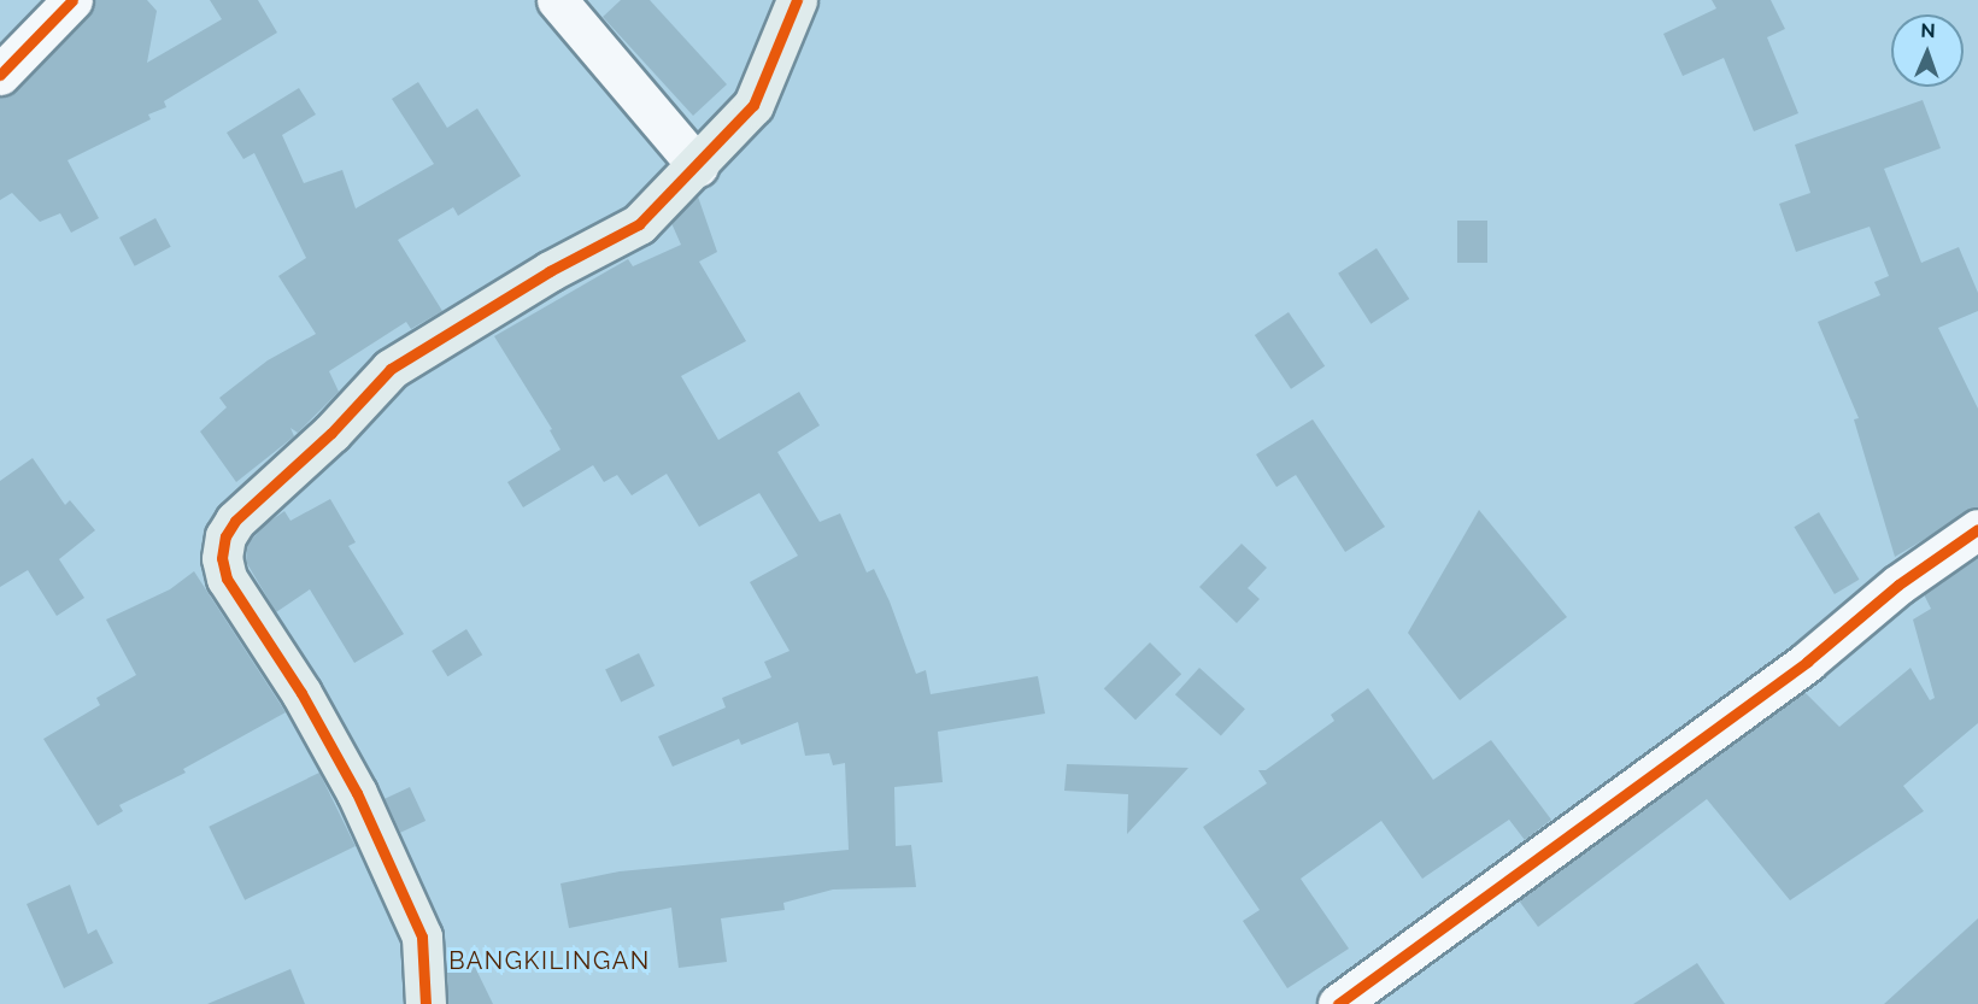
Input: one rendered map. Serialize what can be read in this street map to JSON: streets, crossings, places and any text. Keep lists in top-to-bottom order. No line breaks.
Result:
{"districts":["BANGKILINGAN"],"north":"top"}
